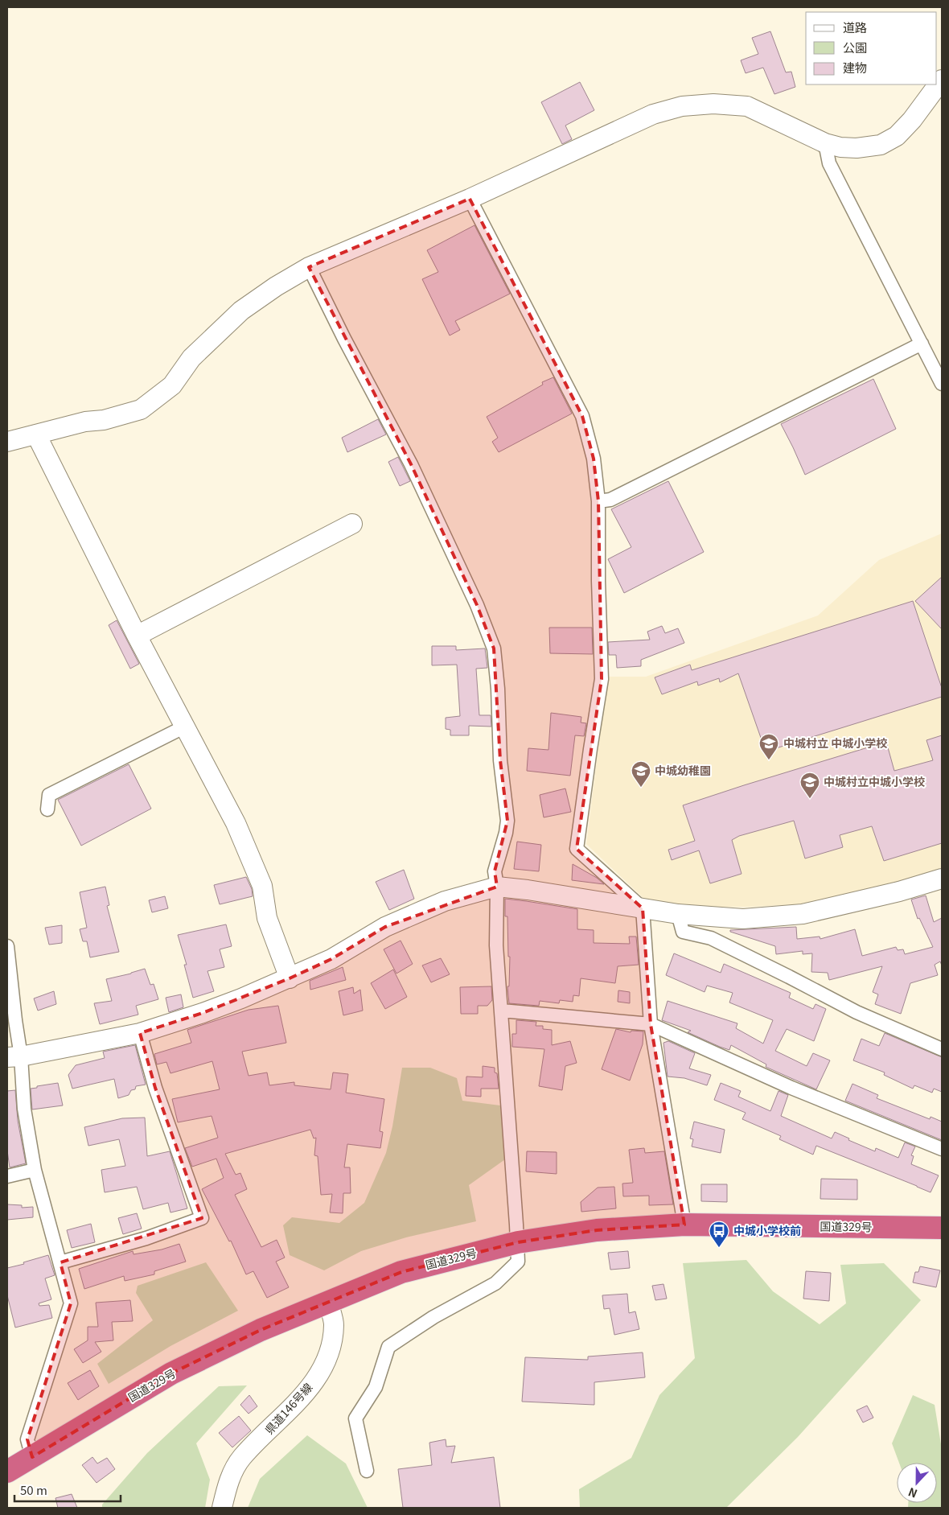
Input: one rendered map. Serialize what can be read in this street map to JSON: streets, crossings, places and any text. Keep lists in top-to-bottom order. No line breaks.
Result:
{"streets":{"highway":["国道329号"],"street":["県道146号線"]},"crossings":[["国道329号","県道146号線"]],"places":{"school or university":["中城村立 中城小学校","中城幼稚園","中城村立中城小学校"],"bus stop":["中城小学校前"]},"legend":["道路","公園","建物"],"scale_bar":"50 m","north":"bottom"}
